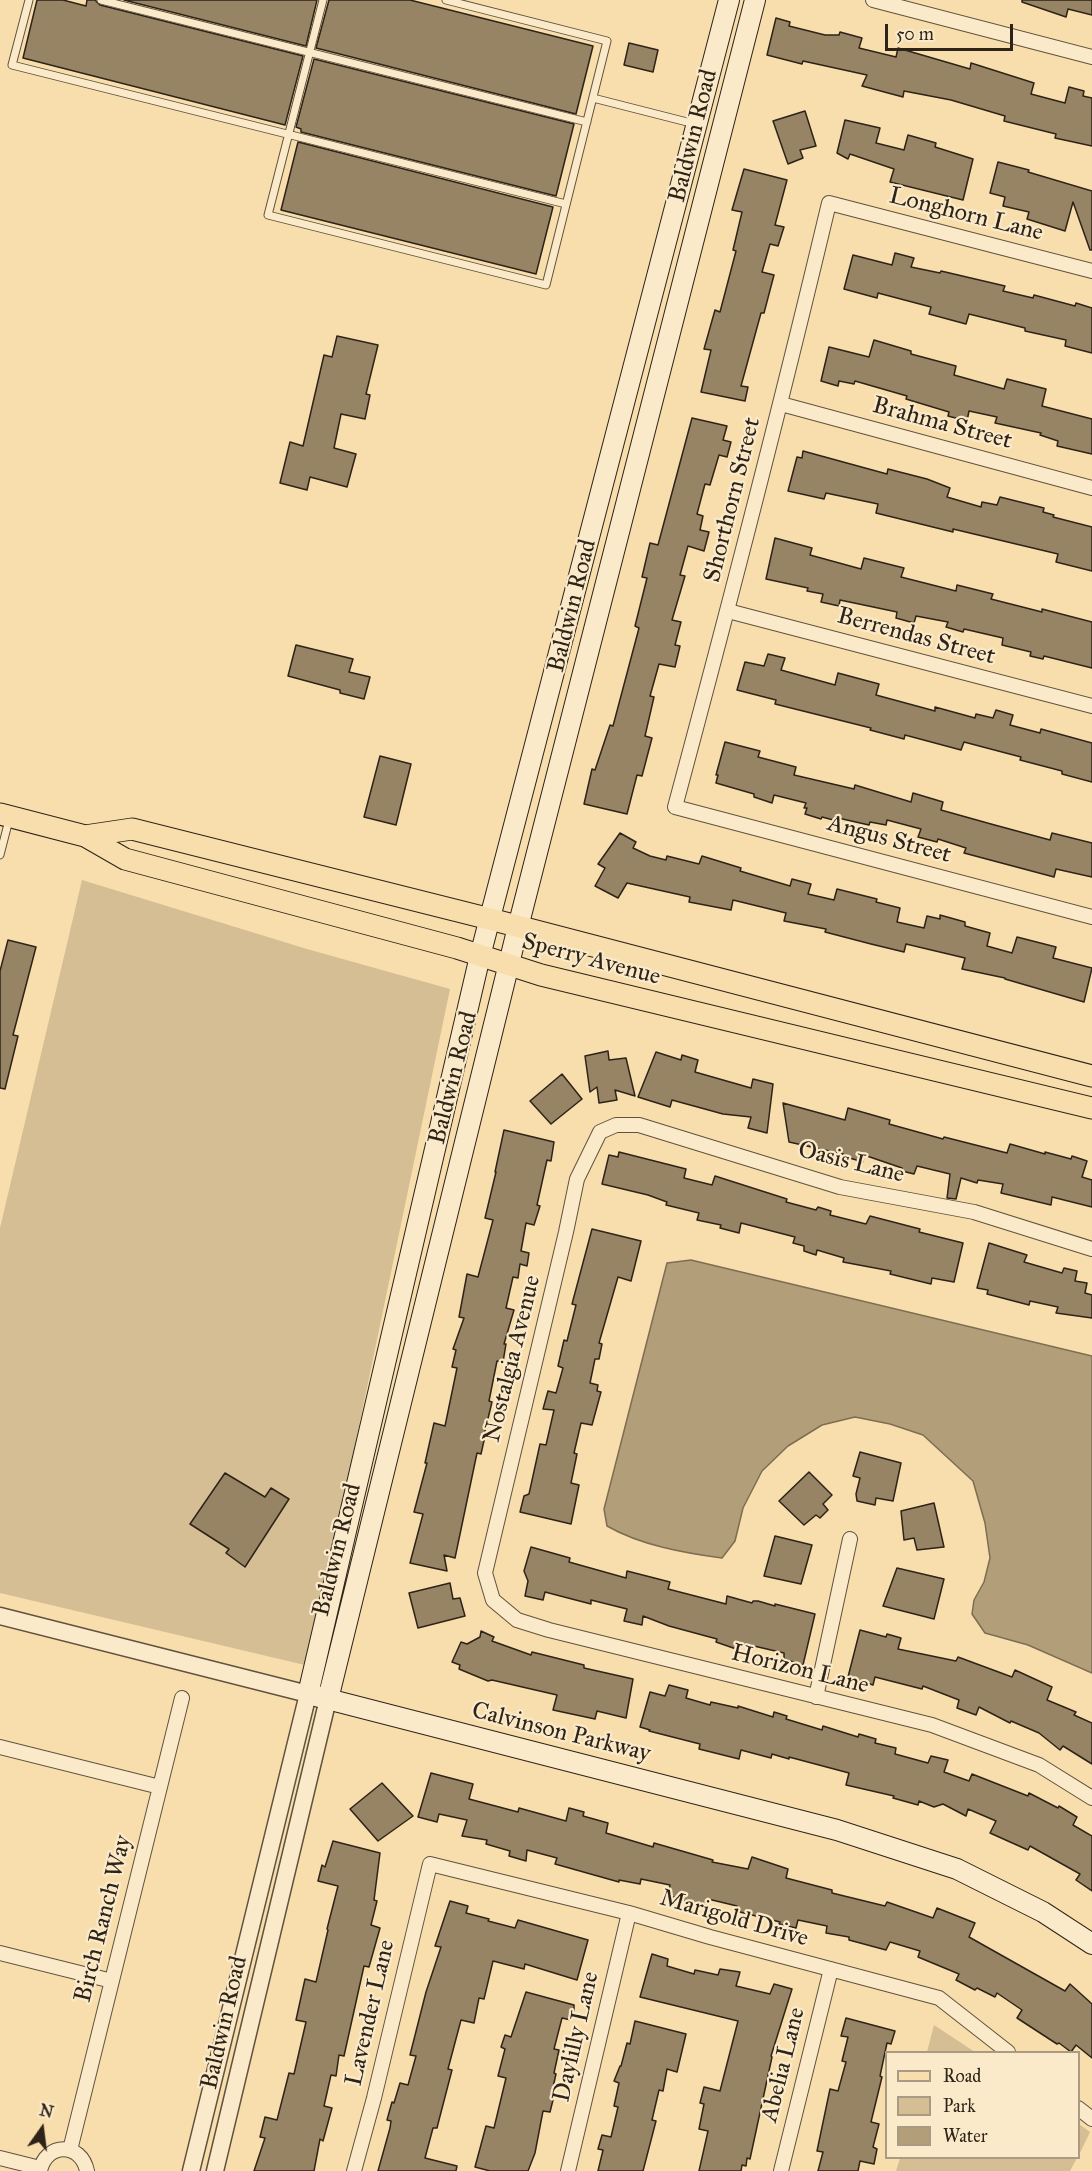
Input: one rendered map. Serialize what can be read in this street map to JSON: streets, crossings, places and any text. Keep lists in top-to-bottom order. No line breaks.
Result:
{"streets":{"main road":["Baldwin Road","Sperry Avenue","Calvinson Parkway"],"street":["Longhorn Lane","Brahma Street","Shorthorn Street","Berrendas Street","Angus Street","Oasis Lane","Nostalgia Avenue","Horizon Lane","Birch Ranch Way","Marigold Drive","Lavender Lane","Daylilly Lane","Abelia Lane"]},"crossings":[["Baldwin Road","Sperry Avenue"],["Baldwin Road","Calvinson Parkway"],["Longhorn Lane","Shorthorn Street"],["Brahma Street","Shorthorn Street"],["Shorthorn Street","Berrendas Street"],["Shorthorn Street","Angus Street"],["Oasis Lane","Nostalgia Avenue"],["Nostalgia Avenue","Horizon Lane"],["Marigold Drive","Lavender Lane"],["Marigold Drive","Daylilly Lane"],["Marigold Drive","Abelia Lane"]],"legend":["Road","Park","Water"],"scale_bar":"50 m","north":"top"}
